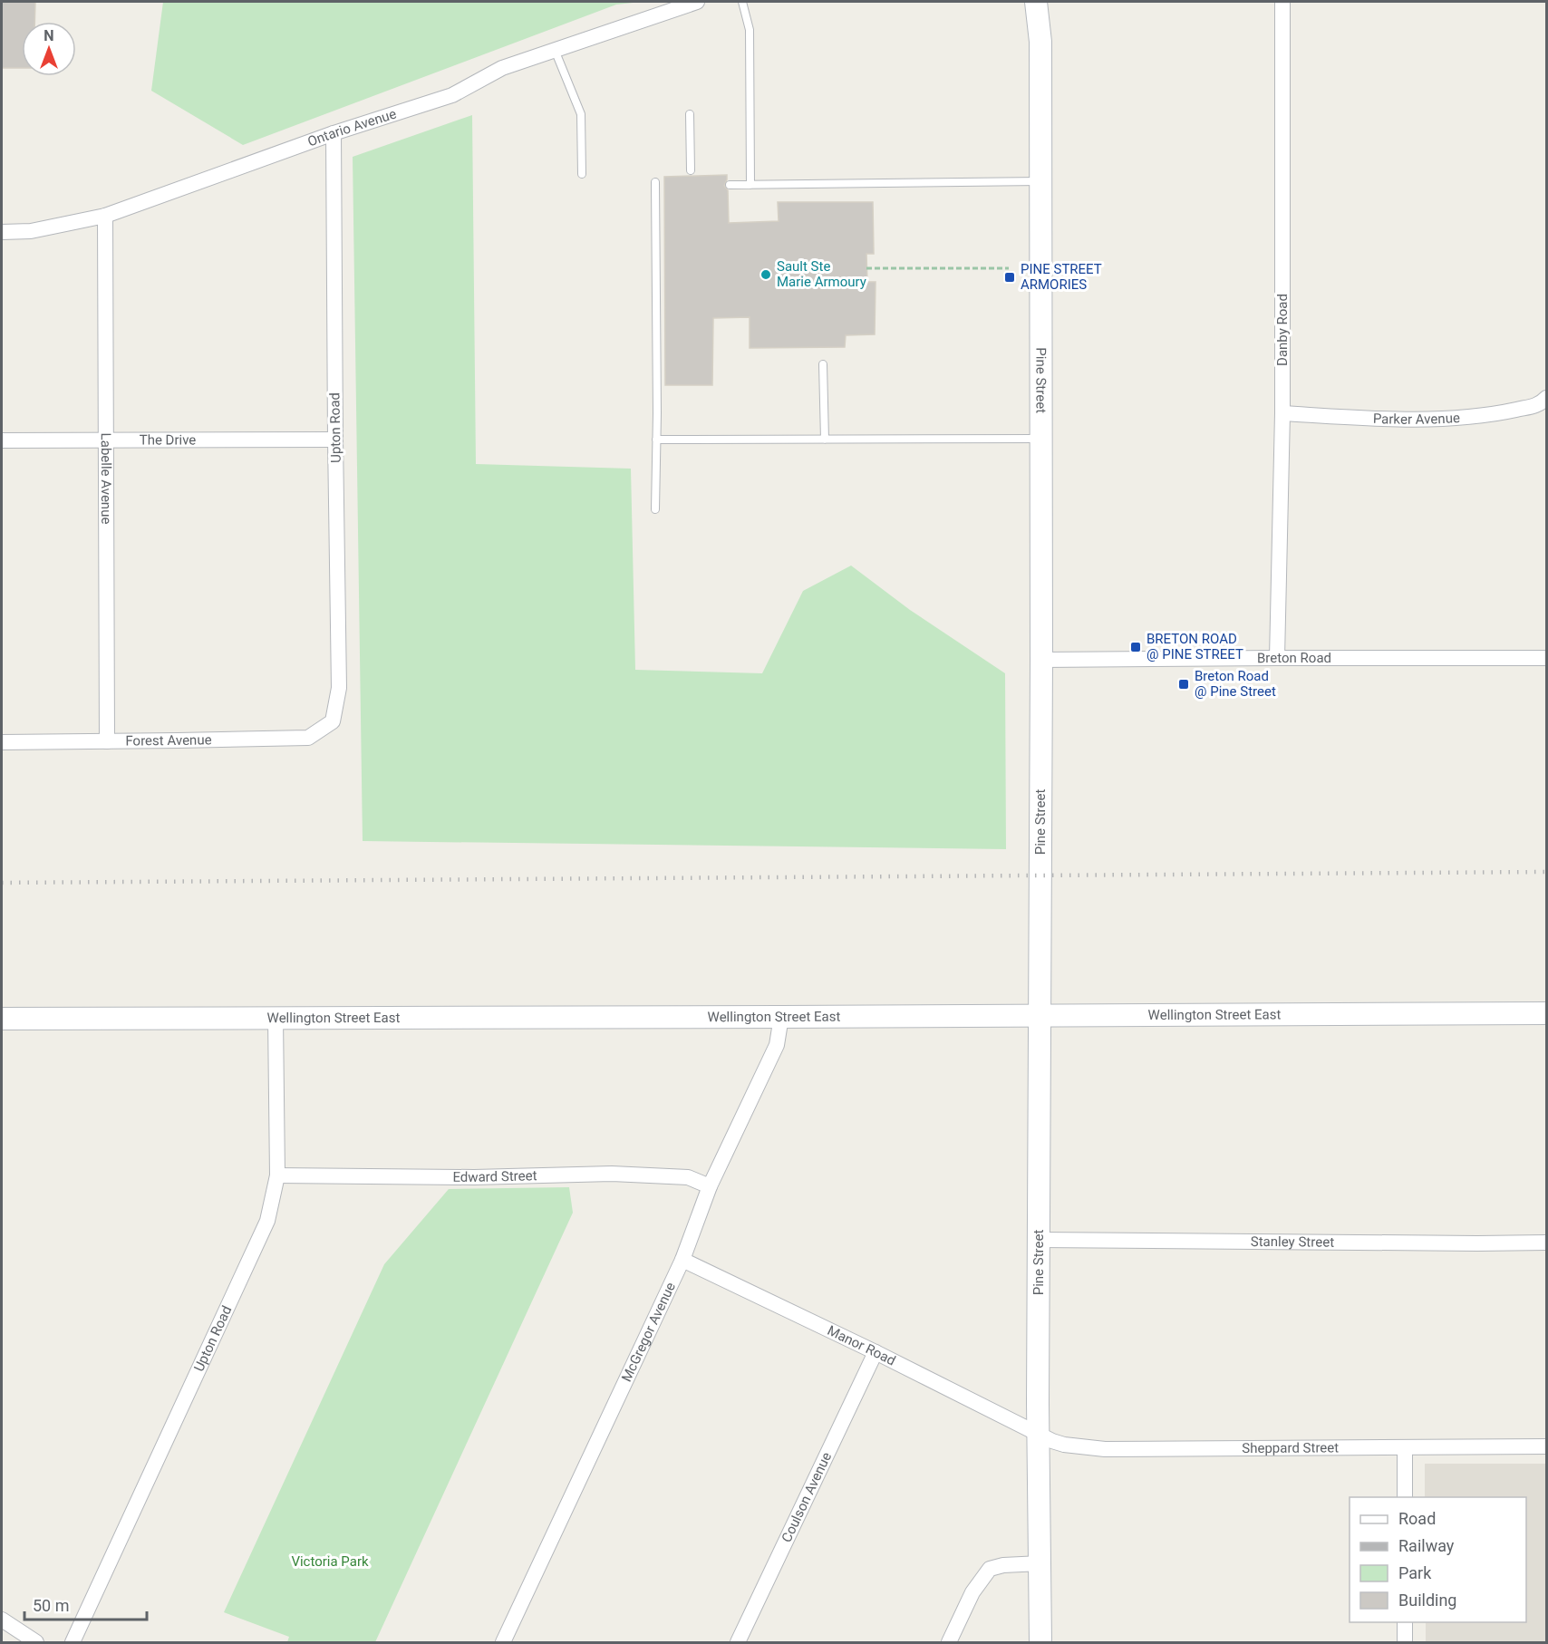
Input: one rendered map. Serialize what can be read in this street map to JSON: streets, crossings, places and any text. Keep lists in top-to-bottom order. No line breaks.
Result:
{"streets":{"street":["Ontario Avenue","Danby Road","Pine Street","Parker Avenue","Upton Road","The Drive","Labelle Avenue","Breton Road","Forest Avenue","Wellington Street East","Edward Street","Stanley Street","McGregor Avenue","Manor Road","Sheppard Street","Coulson Avenue"]},"crossings":[["Ontario Avenue","Upton Road"],["Ontario Avenue","Labelle Avenue"],["Danby Road","Parker Avenue"],["Danby Road","Breton Road"],["Pine Street","Breton Road"],["Pine Street","Wellington Street East"],["Pine Street","Stanley Street"],["Pine Street","Manor Road"],["Pine Street","Sheppard Street"],["Upton Road","The Drive"],["Upton Road","Forest Avenue"],["Upton Road","Wellington Street East"],["Upton Road","Edward Street"],["The Drive","Labelle Avenue"],["Labelle Avenue","Forest Avenue"],["Wellington Street East","McGregor Avenue"],["Edward Street","McGregor Avenue"],["McGregor Avenue","Manor Road"],["Manor Road","Sheppard Street"],["Manor Road","Coulson Avenue"]],"parks":["Victoria Park"],"places":{"other":["Sault Ste Marie Armoury"],"transit":["PINE STREET ARMORIES","BRETON ROAD @ PINE STREET","Breton Road @ Pine Street"]},"legend":["Road","Railway","Park","Building"],"scale_bar":"50 m","north":"top"}
